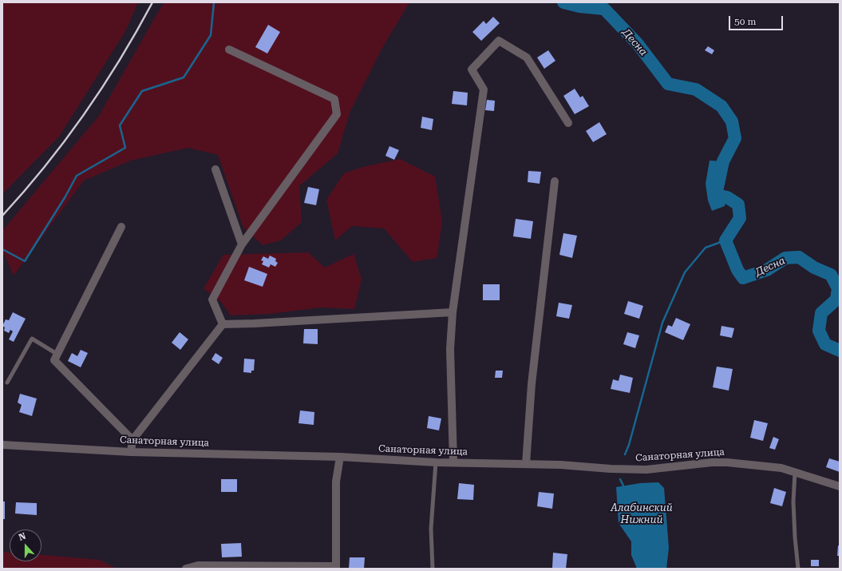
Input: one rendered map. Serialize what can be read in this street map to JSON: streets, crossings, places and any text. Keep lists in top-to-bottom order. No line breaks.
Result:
{"streets":{"street":["Санаторная улица"]},"water":["Десна","Алабинский Нижний"],"scale_bar":"50 m","north":"top"}
